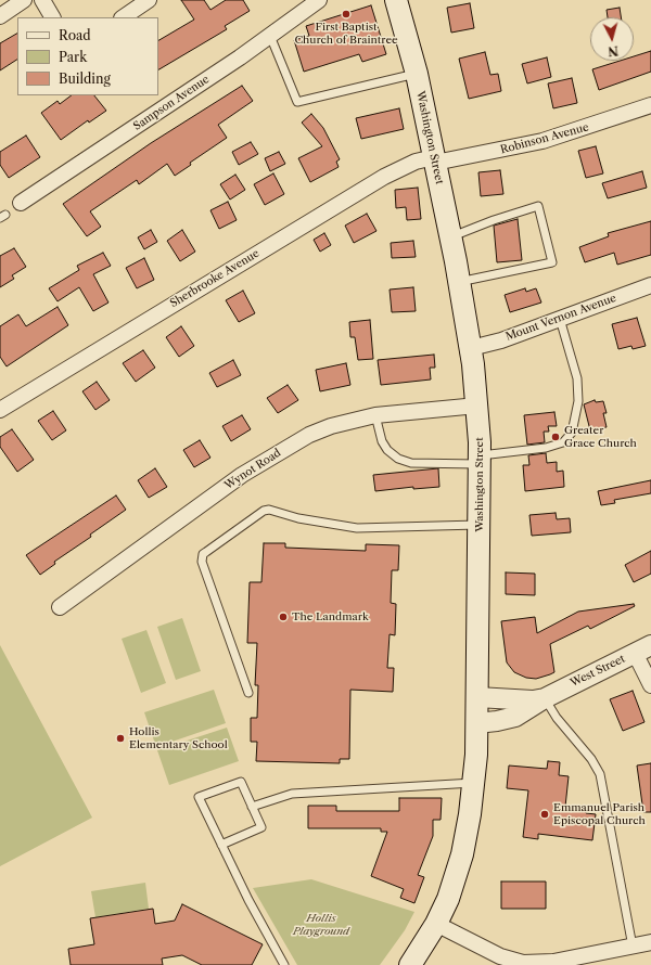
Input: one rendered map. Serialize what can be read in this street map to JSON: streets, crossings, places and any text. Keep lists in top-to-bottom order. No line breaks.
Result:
{"streets":{"main road":["Washington Street"],"street":["Sampson Avenue","Robinson Avenue","Sherbrooke Avenue","Mount Vernon Avenue","Wynot Road","West Street"]},"crossings":[["Washington Street","Robinson Avenue"],["Washington Street","Sherbrooke Avenue"],["Washington Street","Mount Vernon Avenue"],["Washington Street","Wynot Road"],["Washington Street","West Street"],["Robinson Avenue","Sherbrooke Avenue"]],"parks":["Hollis Playground"],"places":["First Baptist Church of Braintree","Greater Grace Church","The Landmark","Hollis Elementary School","Emmanuel Parish Episcopal Church"],"legend":["Road","Park","Building"],"north":"bottom"}
